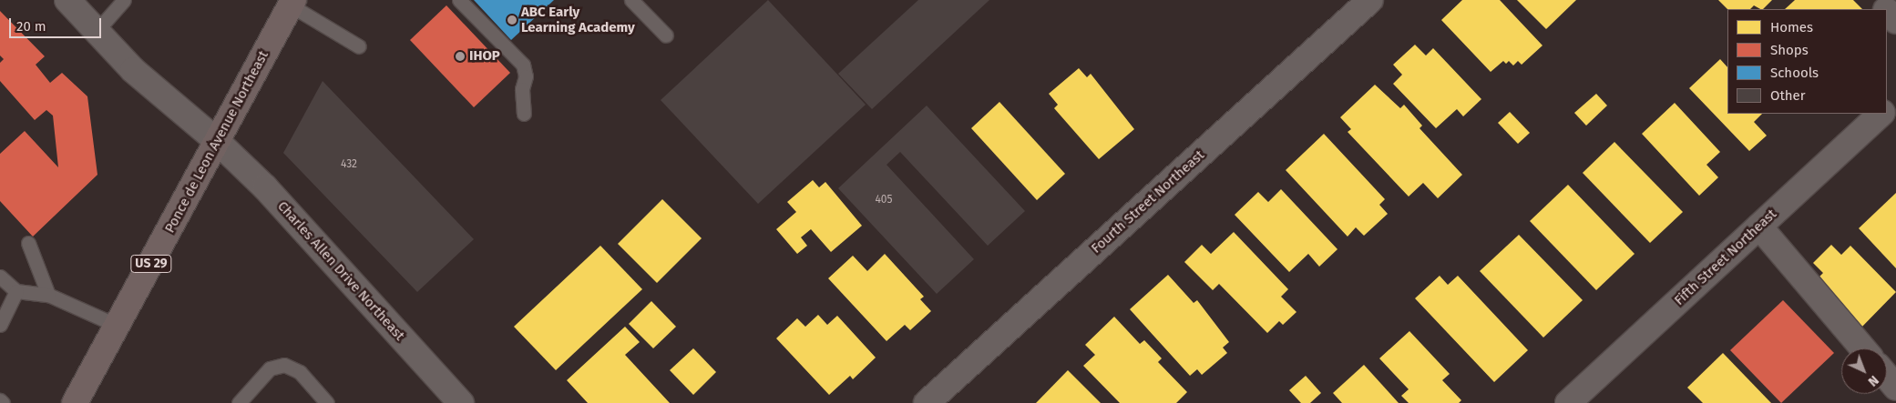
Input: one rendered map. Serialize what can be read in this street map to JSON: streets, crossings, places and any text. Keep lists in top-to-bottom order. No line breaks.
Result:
{"streets":{"highway":["Ponce de Leon Avenue Northeast","US 29"],"street":["Fourth Street Northeast","Fifth Street Northeast","Charles Allen Drive Northeast"]},"crossings":[["Ponce de Leon Avenue Northeast","Charles Allen Drive Northeast"]],"places":["ABC Early Learning Academy","IHOP"],"house_numbers":["432","405"],"legend":["Homes","Shops","Schools","Other"],"scale_bar":"20 m","north":"bottom right"}
